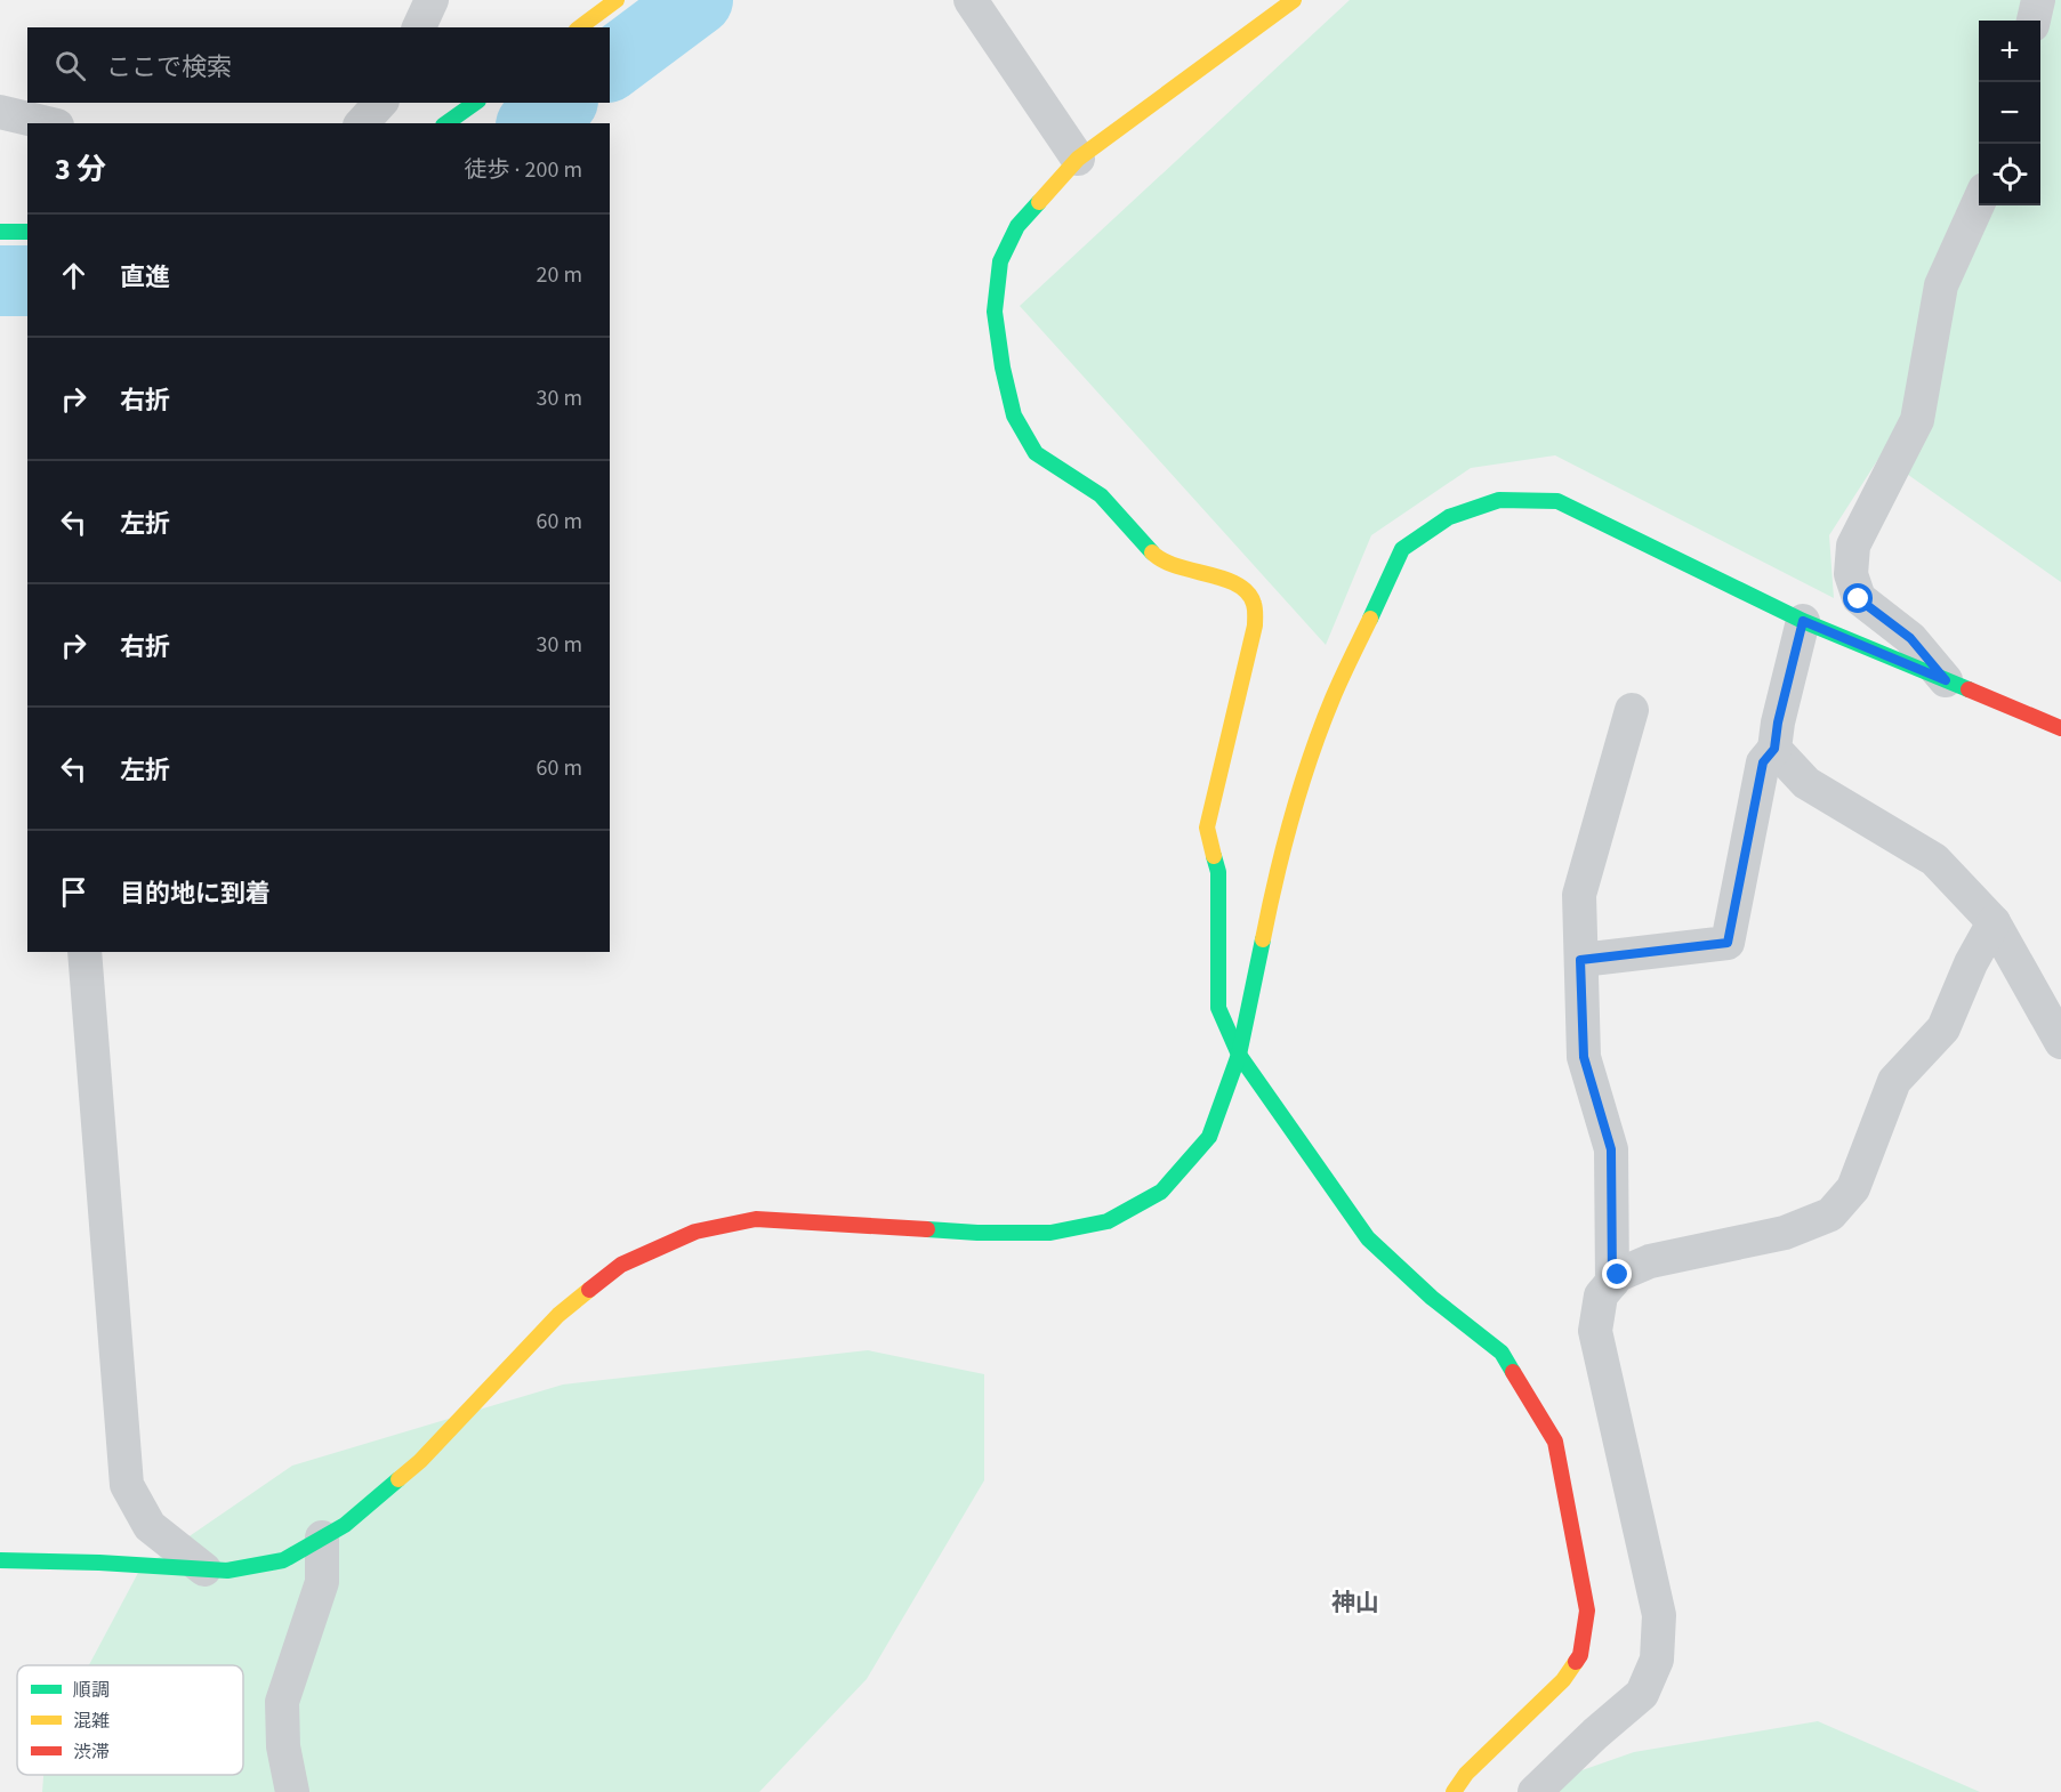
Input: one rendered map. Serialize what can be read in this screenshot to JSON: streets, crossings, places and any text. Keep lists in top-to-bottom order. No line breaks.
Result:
{"districts":["神山"],"legend":["順調","混雑","渋滞"],"page":{"map_buttons":["+","−"],"search":"ここで検索","heading":["3 分","徒歩 · 200 m"],"list":[["直進","20 m"],["右折","30 m"],["左折","60 m"],["右折","30 m"],["左折","60 m"],"目的地に到着"]}}
